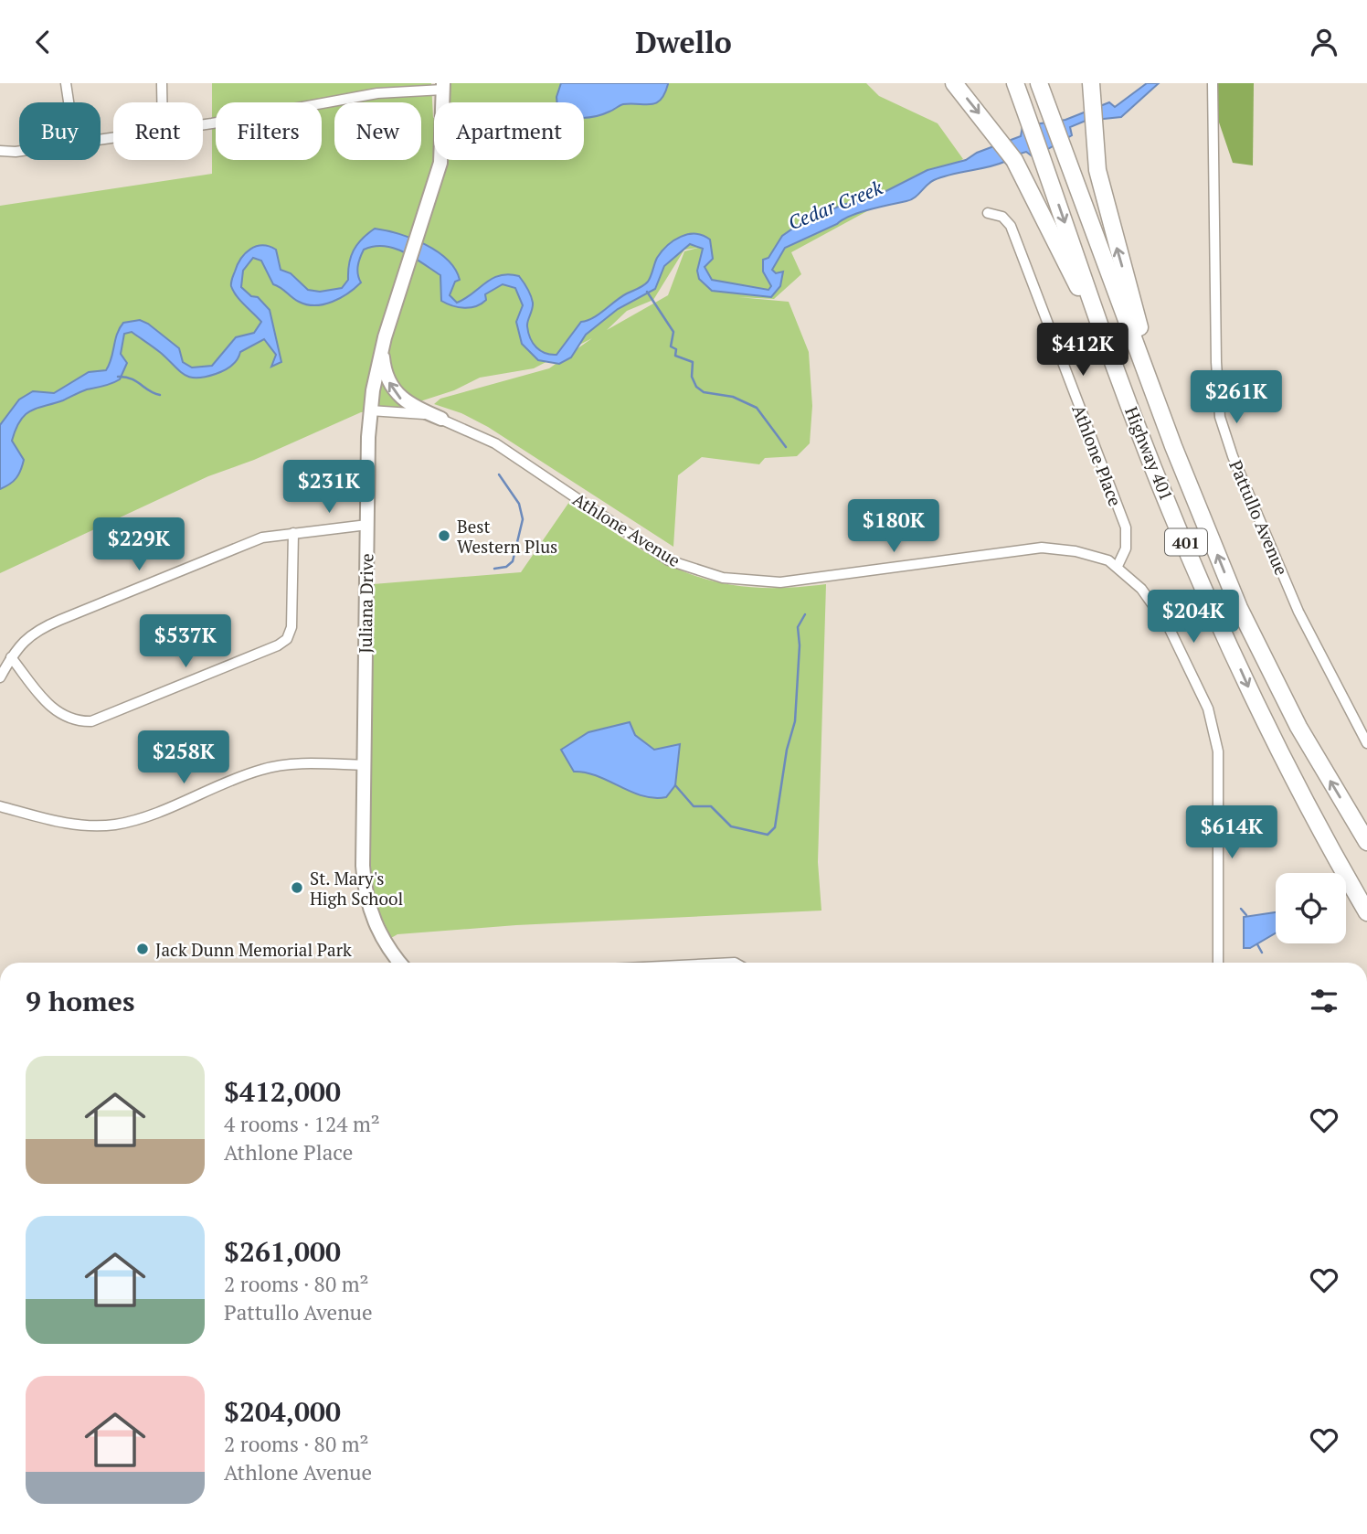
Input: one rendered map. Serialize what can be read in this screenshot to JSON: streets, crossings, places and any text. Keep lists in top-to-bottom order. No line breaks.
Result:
{"streets":{"highway":["Highway 401","401"],"street":["Athlone Place","Pattullo Avenue","Athlone Avenue","Juliana Drive"]},"crossings":[["Athlone Place","Athlone Avenue"],["Athlone Avenue","Juliana Drive"]],"water":["Cedar Creek"],"places":["Best Western Plus","St. Mary's High School","Jack Dunn Memorial Park"],"page":{"header":"Dwello","chip":["Buy","Rent","Filters","New","Apartment"],"price":["$412K","$261K","$231K","$180K","$229K","$204K","$537K","$258K","$614K"],"heading":"9 homes","list":[{"name":"$412,000","note":"4 rooms · 124 m² · Athlone Place"},{"name":"$261,000","note":"2 rooms · 80 m² · Pattullo Avenue"},{"name":"$204,000","note":"2 rooms · 80 m² · Athlone Avenue"}]}}
